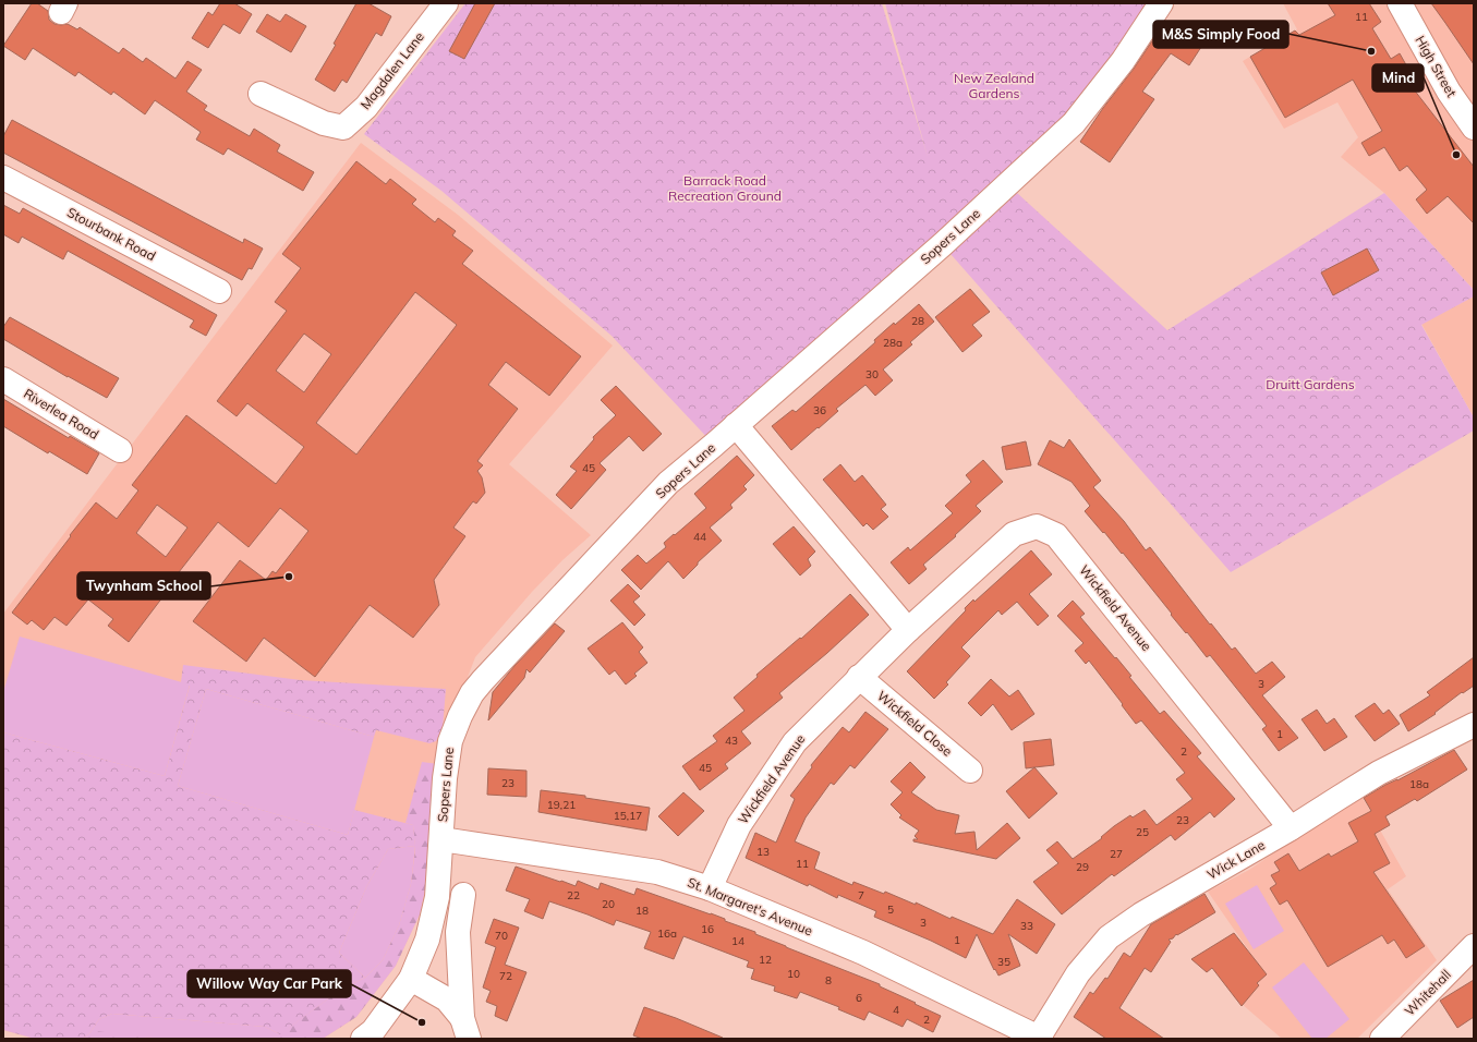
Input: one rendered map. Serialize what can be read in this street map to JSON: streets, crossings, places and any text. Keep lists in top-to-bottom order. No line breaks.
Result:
{"streets":{"street":["High Street","Magdalen Lane","Stourbank Road","Sopers Lane","Riverlea Road","Wickfield Avenue","Wickfield Close","Wick Lane","St. Margaret's Avenue","Whitehall"]},"crossings":[["Sopers Lane","St. Margaret's Avenue"],["Wickfield Avenue","Wickfield Close"],["Wickfield Avenue","Wick Lane"],["Wickfield Avenue","St. Margaret's Avenue"],["Wick Lane","St. Margaret's Avenue"]],"parks":["New Zealand Gardens","Barrack Road Recreation Ground","Druitt Gardens"],"places":["M&S Simply Food","Mind","Twynham School","Willow Way Car Park"],"house_numbers":["11","28","28a","30","36","45","44","3","1","43","2","45","23","18a","19,21","15,17","23","25","13","27","11","29","22","7","20","5","18","3","33","16","16a","70","1","14","12","35","10","72","8","6","4","2"]}
